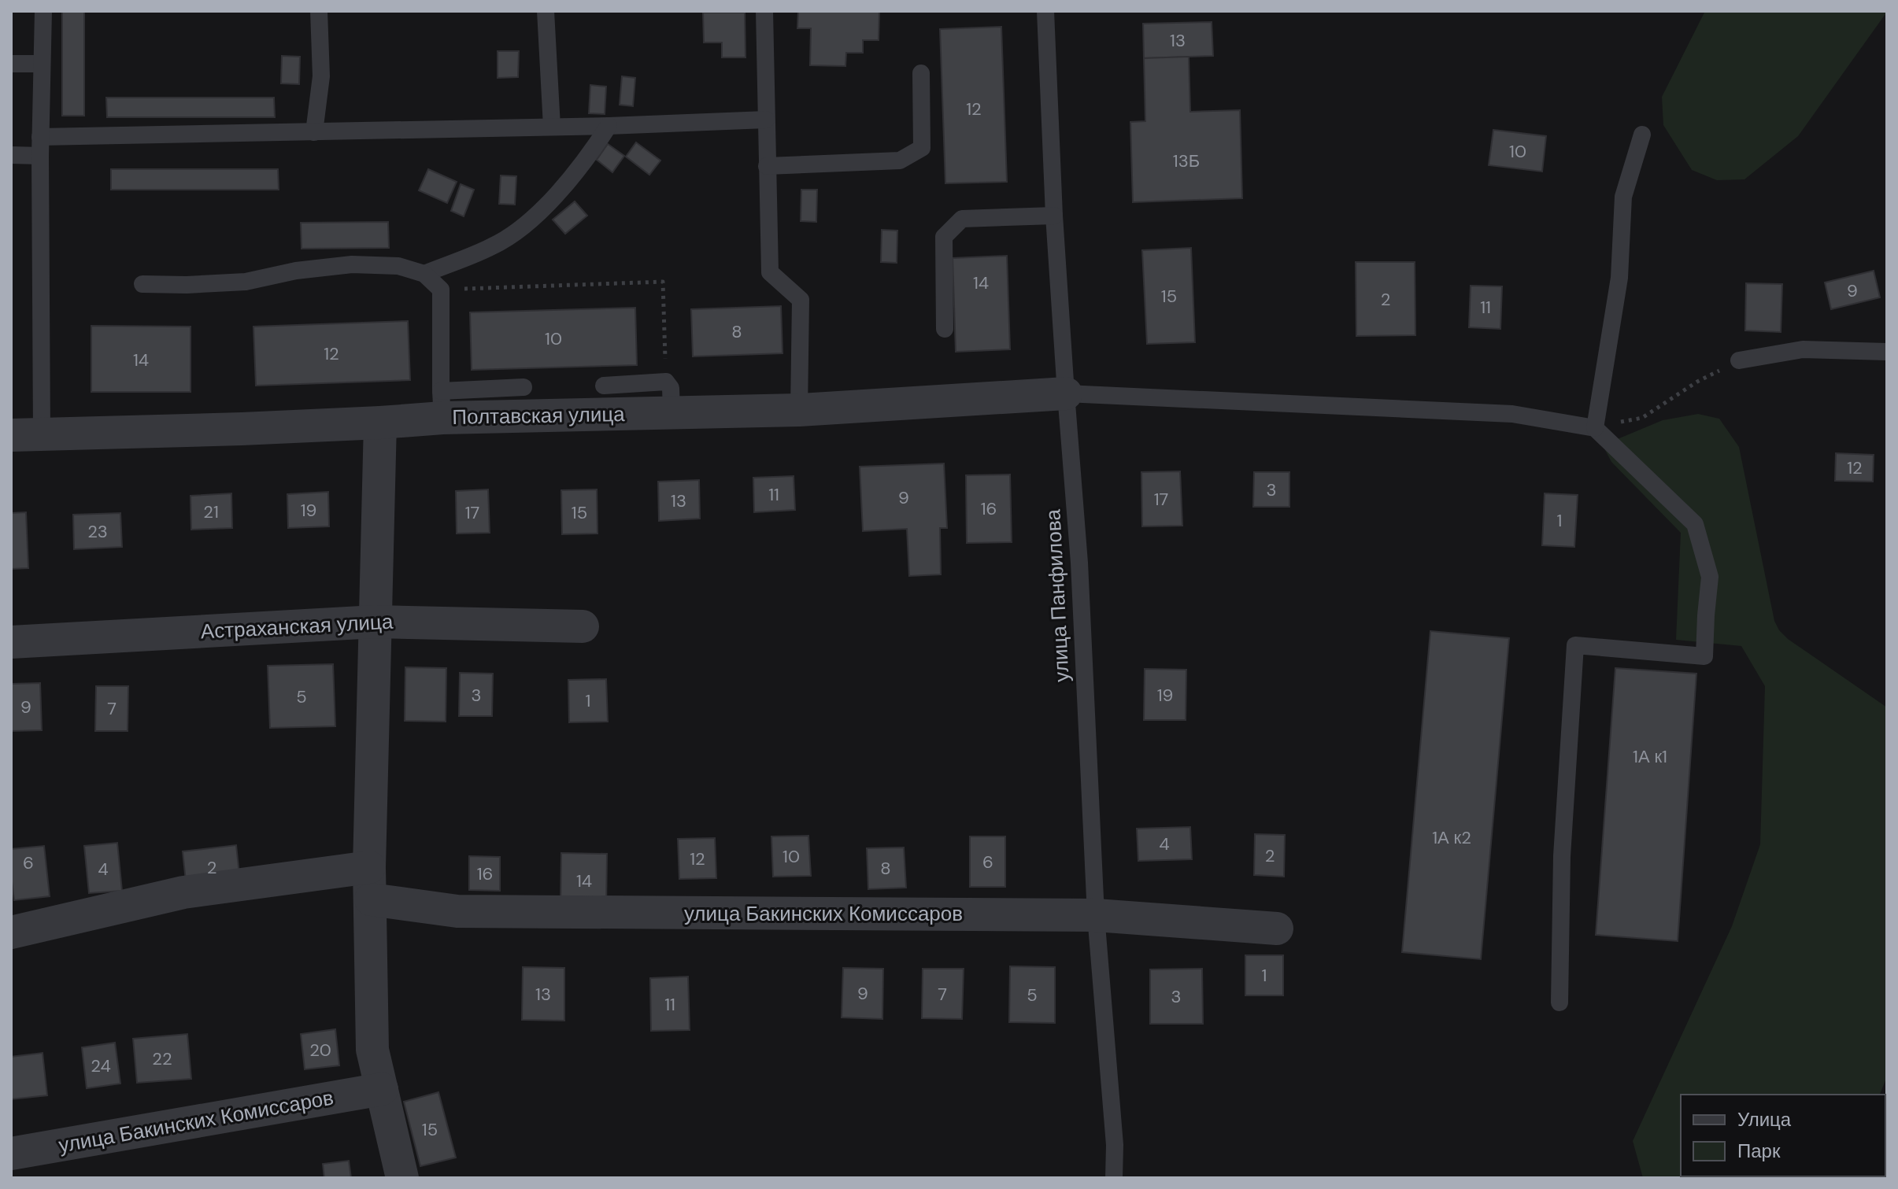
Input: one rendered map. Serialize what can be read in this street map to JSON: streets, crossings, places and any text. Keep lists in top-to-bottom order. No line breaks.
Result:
{"streets":{"street":["Полтавская улица","Астраханская улица","улица Бакинских Комиссаров"],"lane":["улица Панфилова"]},"crossings":[["Полтавская улица","улица Панфилова"],["улица Панфилова","улица Бакинских Комиссаров"]],"house_numbers":["13","12","10","13Б","14","9","15","2","11","8","10","12","14","12","3","11","9","17","13","16","19","21","17","15","1","23","3","19","5","1","9","7","1А к1","1А к2","4","2","10","12","6","6","2","8","4","16","14","1","9","13","7","5","3","11","20","22","24","15"],"legend":["Улица","Парк"]}
